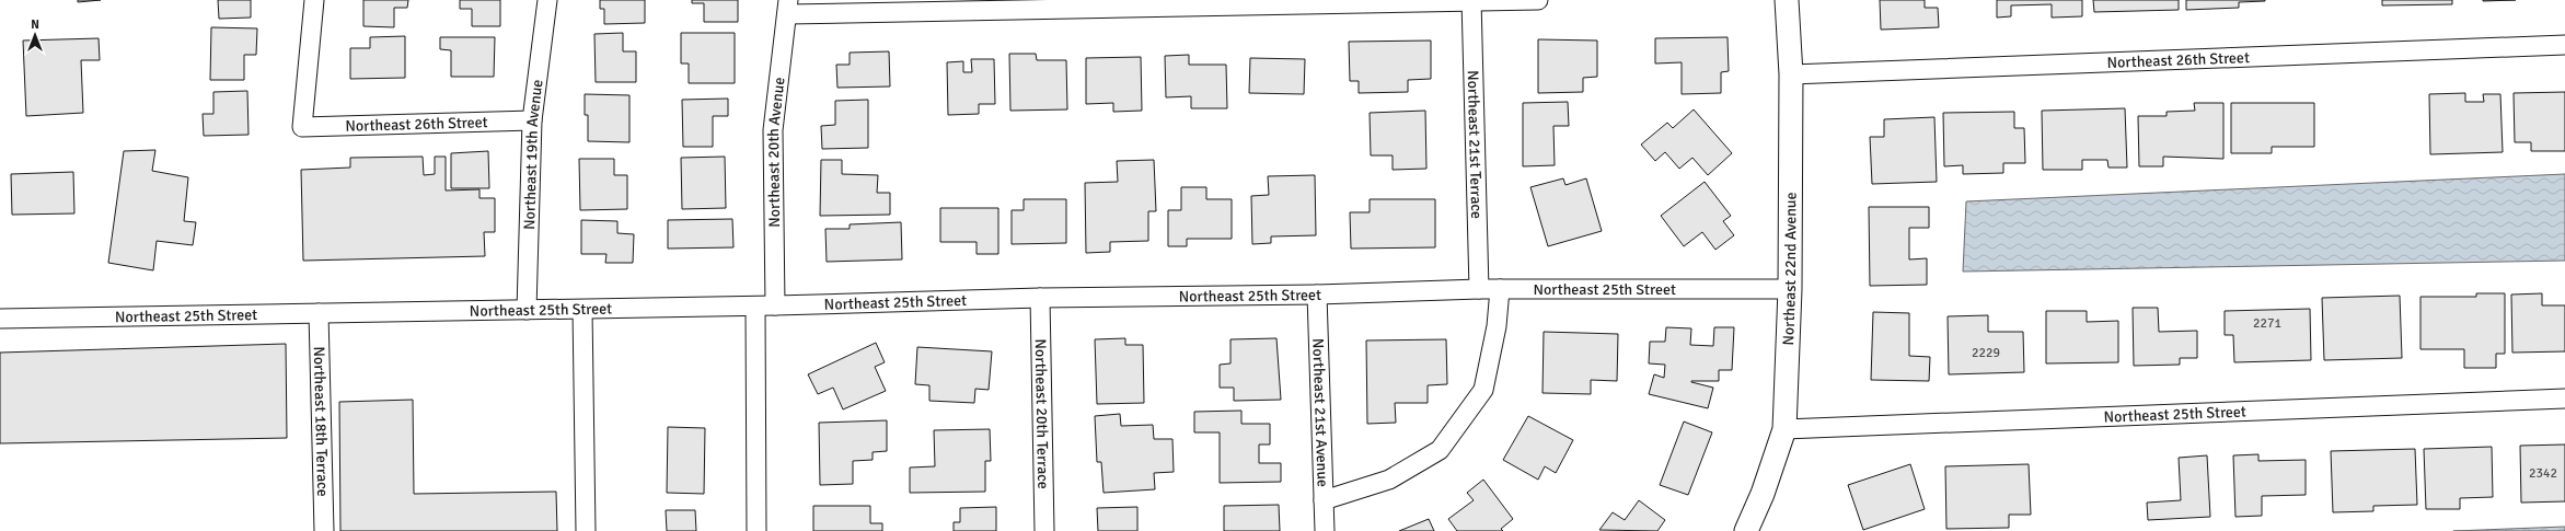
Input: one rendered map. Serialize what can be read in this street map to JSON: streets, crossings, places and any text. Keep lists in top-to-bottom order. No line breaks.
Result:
{"streets":{"street":["Northeast 26th Street","Northeast 21st Terrace","Northeast 20th Avenue","Northeast 19th Avenue","Northeast 22nd Avenue","Northeast 25th Street","Northeast 21st Avenue","Northeast 20th Terrace","Northeast 18th Terrace"]},"crossings":[["Northeast 26th Street","Northeast 19th Avenue"],["Northeast 26th Street","Northeast 22nd Avenue"],["Northeast 21st Terrace","Northeast 25th Street"],["Northeast 20th Avenue","Northeast 25th Street"],["Northeast 19th Avenue","Northeast 25th Street"],["Northeast 22nd Avenue","Northeast 25th Street"],["Northeast 25th Street","Northeast 21st Avenue"],["Northeast 25th Street","Northeast 20th Terrace"],["Northeast 25th Street","Northeast 18th Terrace"]],"house_numbers":["2271","2229","2342"],"north":"top"}
